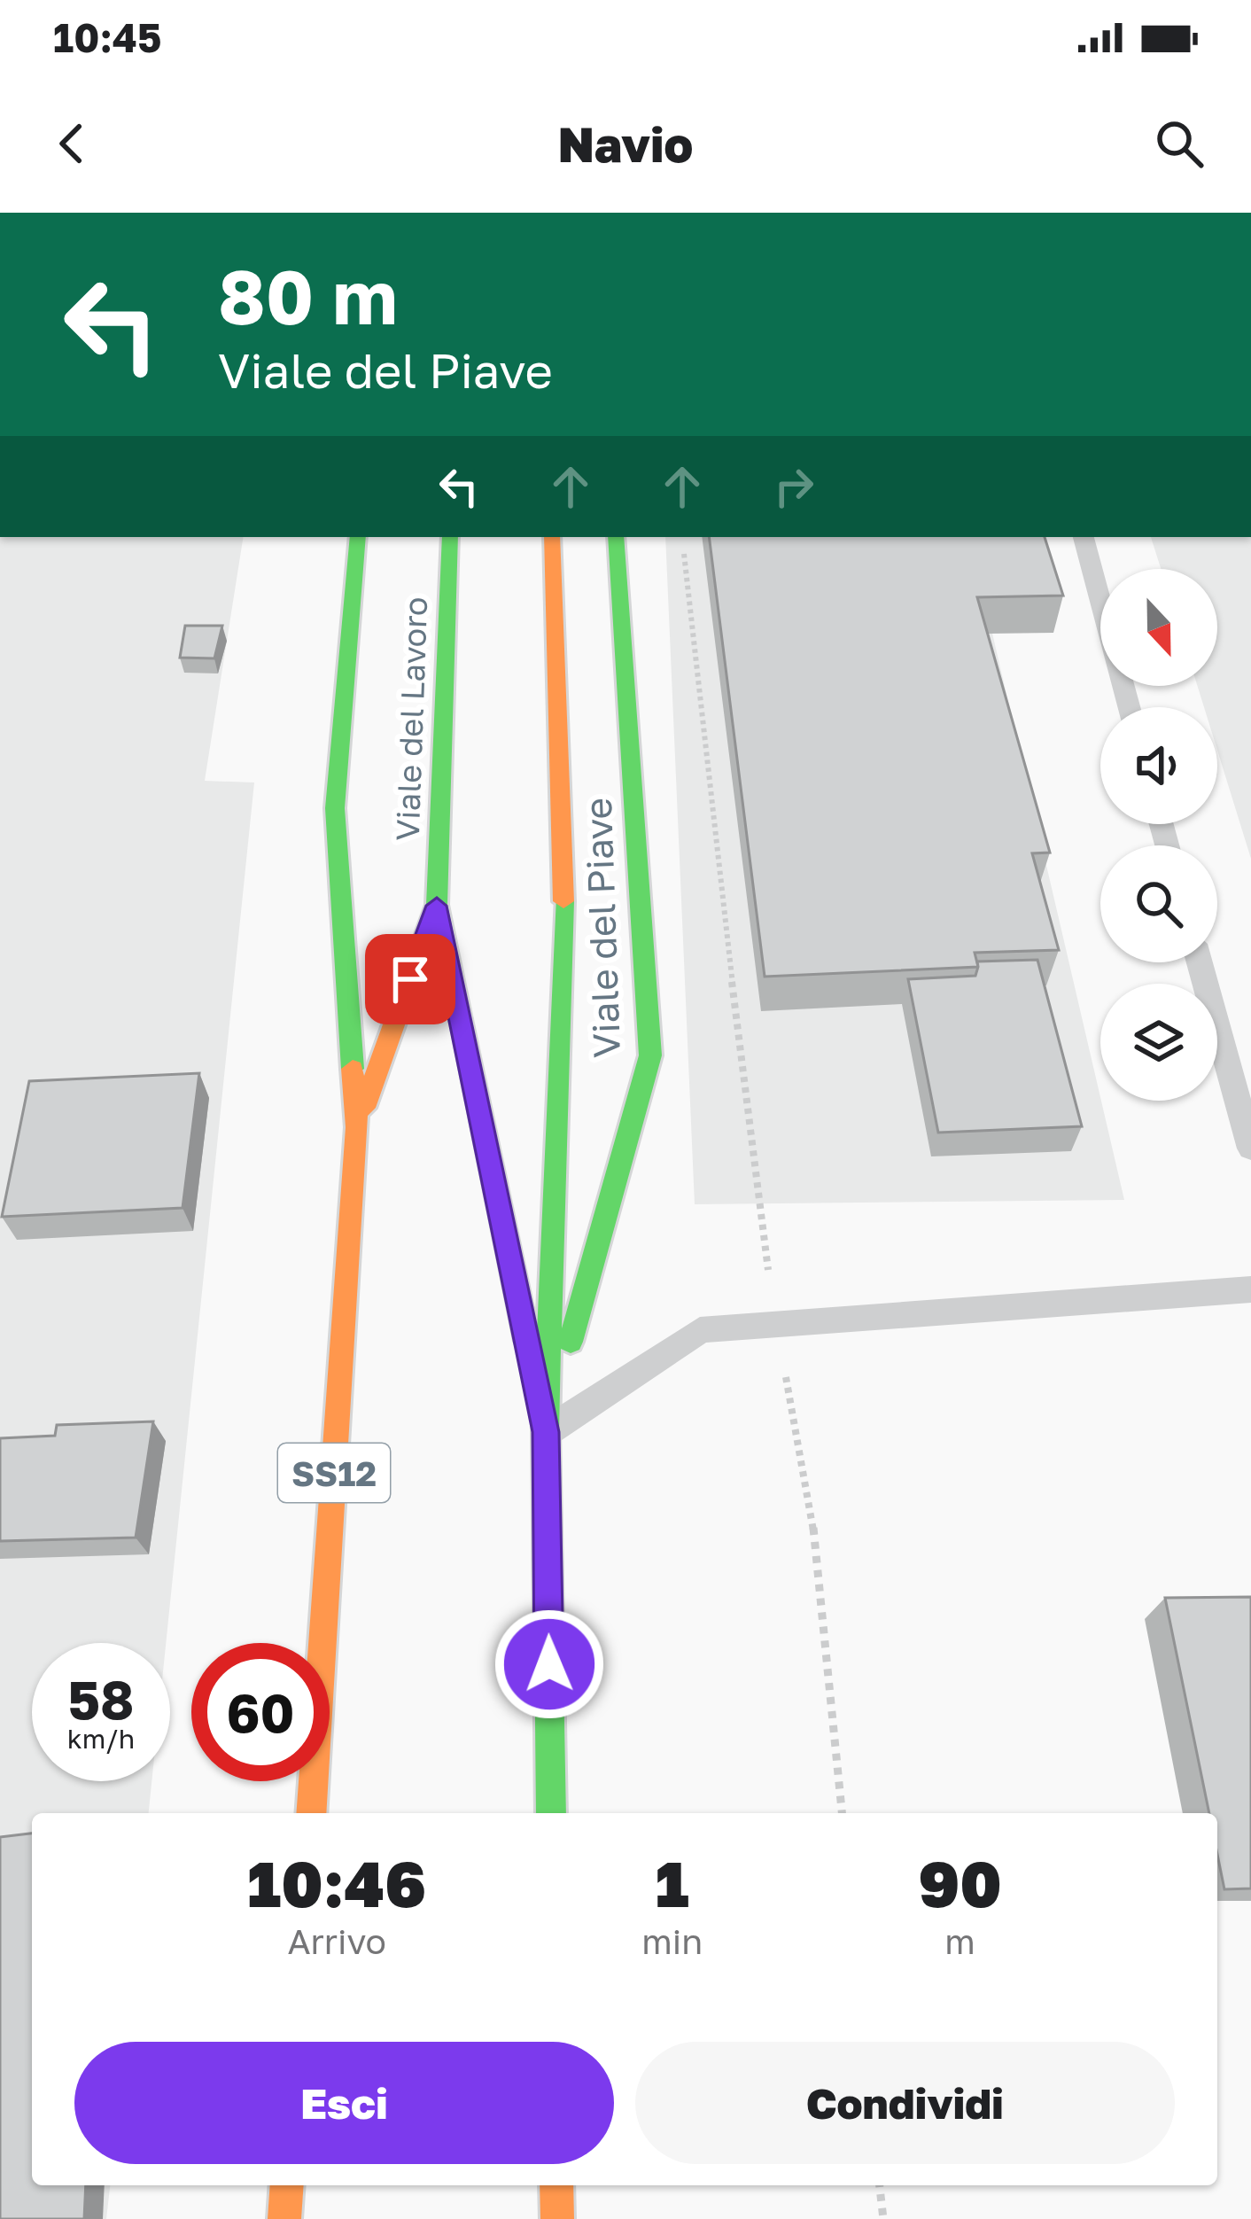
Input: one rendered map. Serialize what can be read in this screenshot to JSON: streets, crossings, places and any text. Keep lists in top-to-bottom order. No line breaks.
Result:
{"streets":{"main road":["Viale del Lavoro","Viale del Piave","SS12"]},"crossings":[["Viale del Lavoro","Viale del Piave"],["Viale del Lavoro","SS12"],["Viale del Piave","SS12"]],"north":"bottom","page":{"status":"10:45","header":"Navio","turn":["80 m","Viale del Piave"],"speed":"58 km/h","limit":"60","eta":["10:46","Arrivo","1","min","90","m"],"buttons":["Esci","Condividi"]}}
